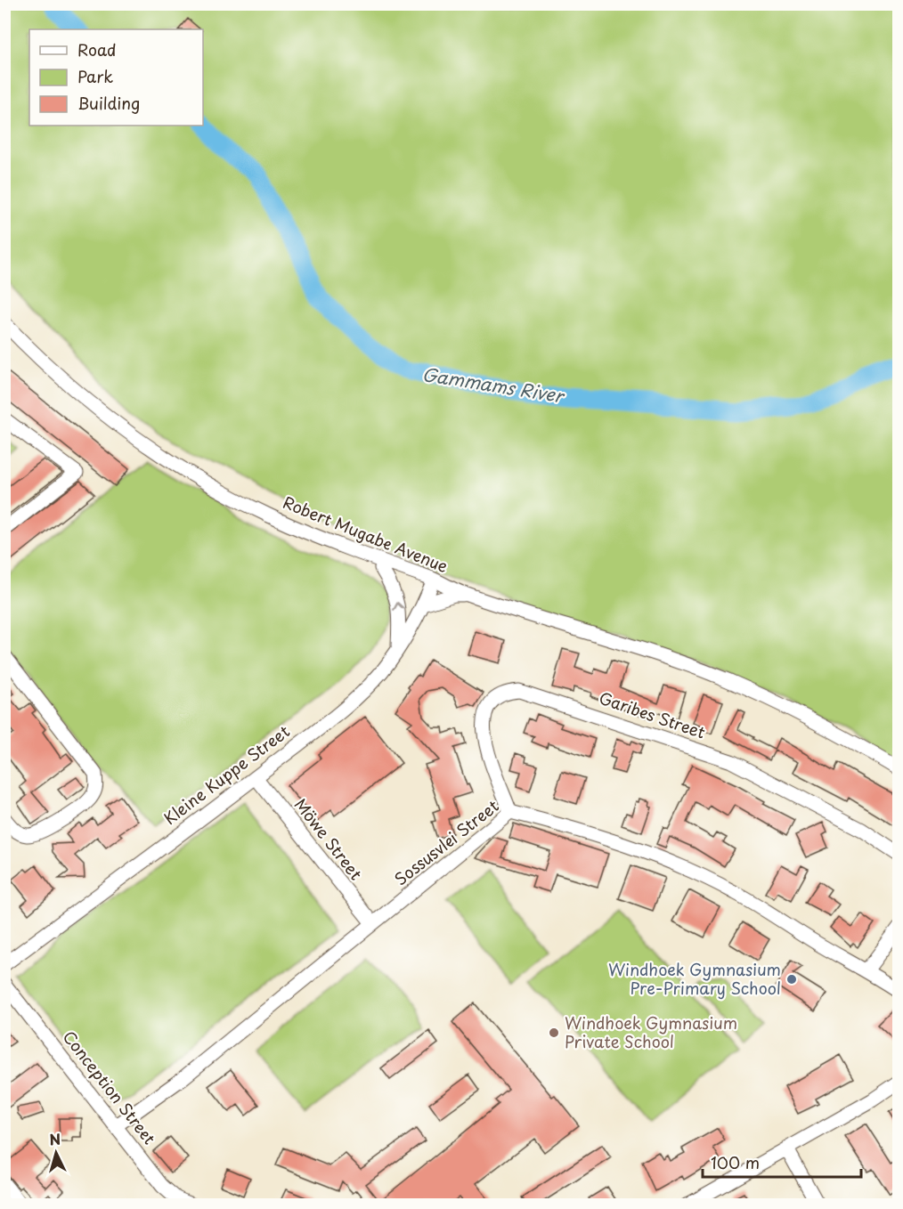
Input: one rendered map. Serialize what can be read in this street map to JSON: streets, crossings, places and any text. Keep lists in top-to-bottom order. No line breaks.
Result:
{"streets":{"street":["Robert Mugabe Avenue","Garibes Street","Kleine Kuppe Street","Möwe Street","Sossusvlei Street","Conception Street"]},"crossings":[["Robert Mugabe Avenue","Kleine Kuppe Street"],["Garibes Street","Sossusvlei Street"],["Kleine Kuppe Street","Möwe Street"],["Möwe Street","Sossusvlei Street"],["Sossusvlei Street","Conception Street"]],"water":["Gammams River"],"places":["Windhoek Gymnasium Pre-Primary School","Windhoek Gymnasium Private School"],"legend":["Road","Park","Building"],"scale_bar":"100 m","north":"top"}
